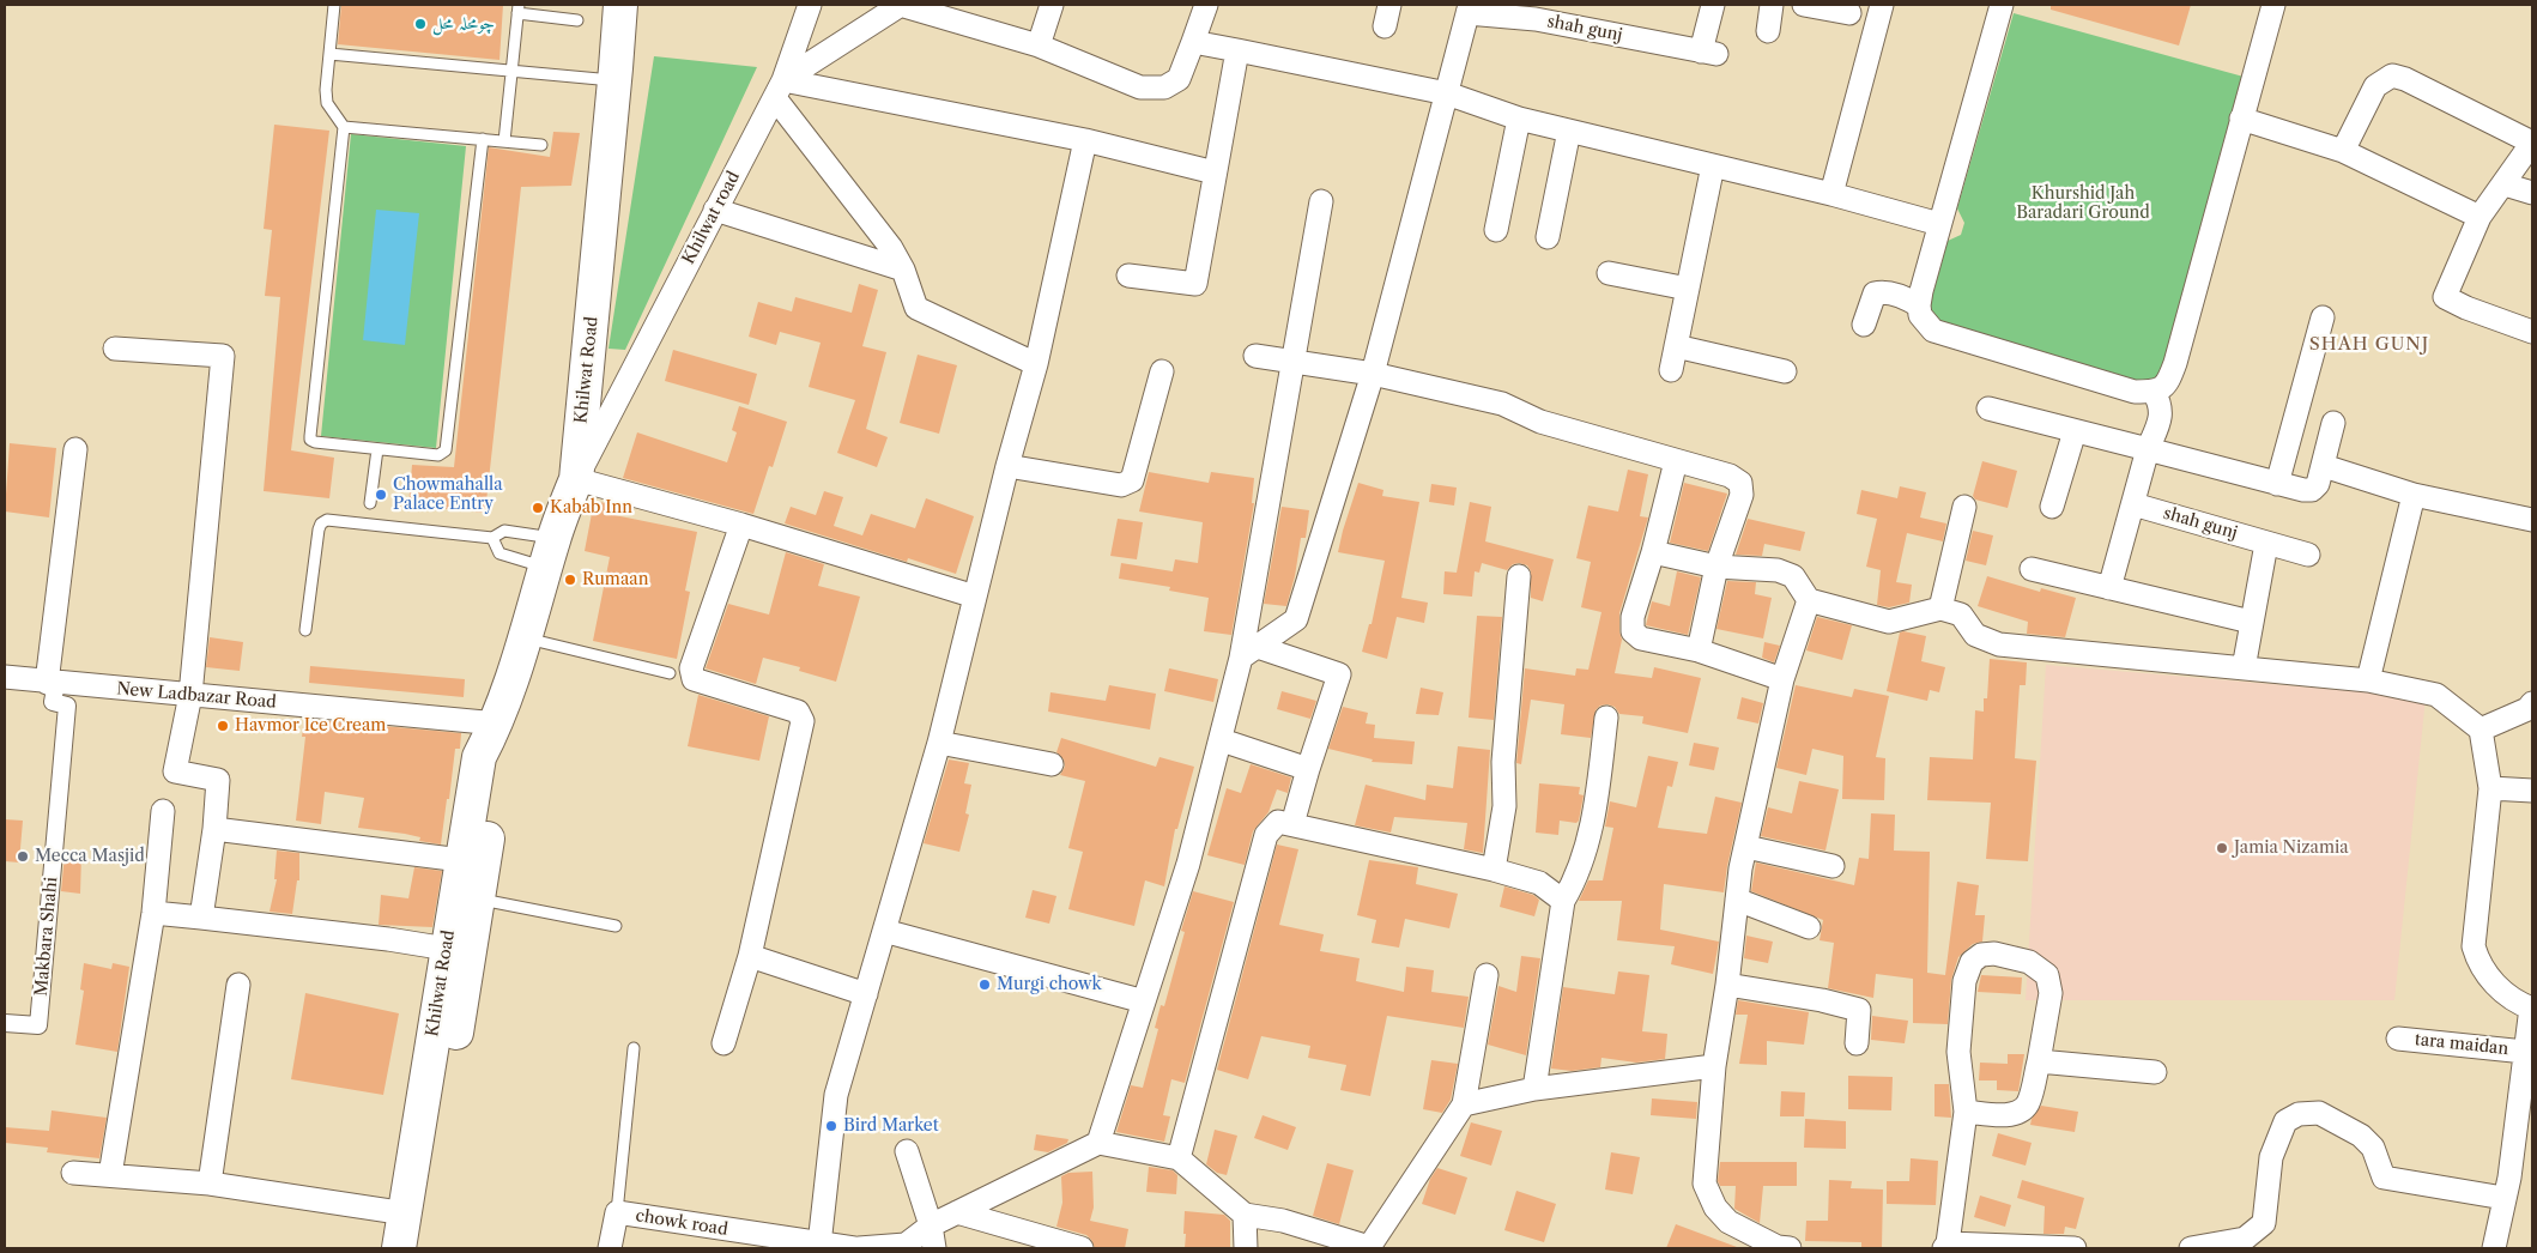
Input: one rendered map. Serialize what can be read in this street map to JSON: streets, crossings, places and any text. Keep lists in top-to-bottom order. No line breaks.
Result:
{"streets":{"main road":["Khilwat Road"],"street":["shah gunj","Khilwat road","New Ladbazar Road","Makbara Shahi","tara maidan","chowk road"]},"crossings":[["Khilwat road","Khilwat Road"],["Khilwat Road","New Ladbazar Road"],["New Ladbazar Road","Makbara Shahi"]],"districts":["SHAH GUNJ"],"parks":["Khurshid Jah Baradari Ground"],"places":["چومحلہ محل","Chowmahalla Palace Entry","Kabab Inn","Rumaan","Havmor Ice Cream","Jamia Nizamia","Mecca Masjid","Murgi chowk","Bird Market"]}
